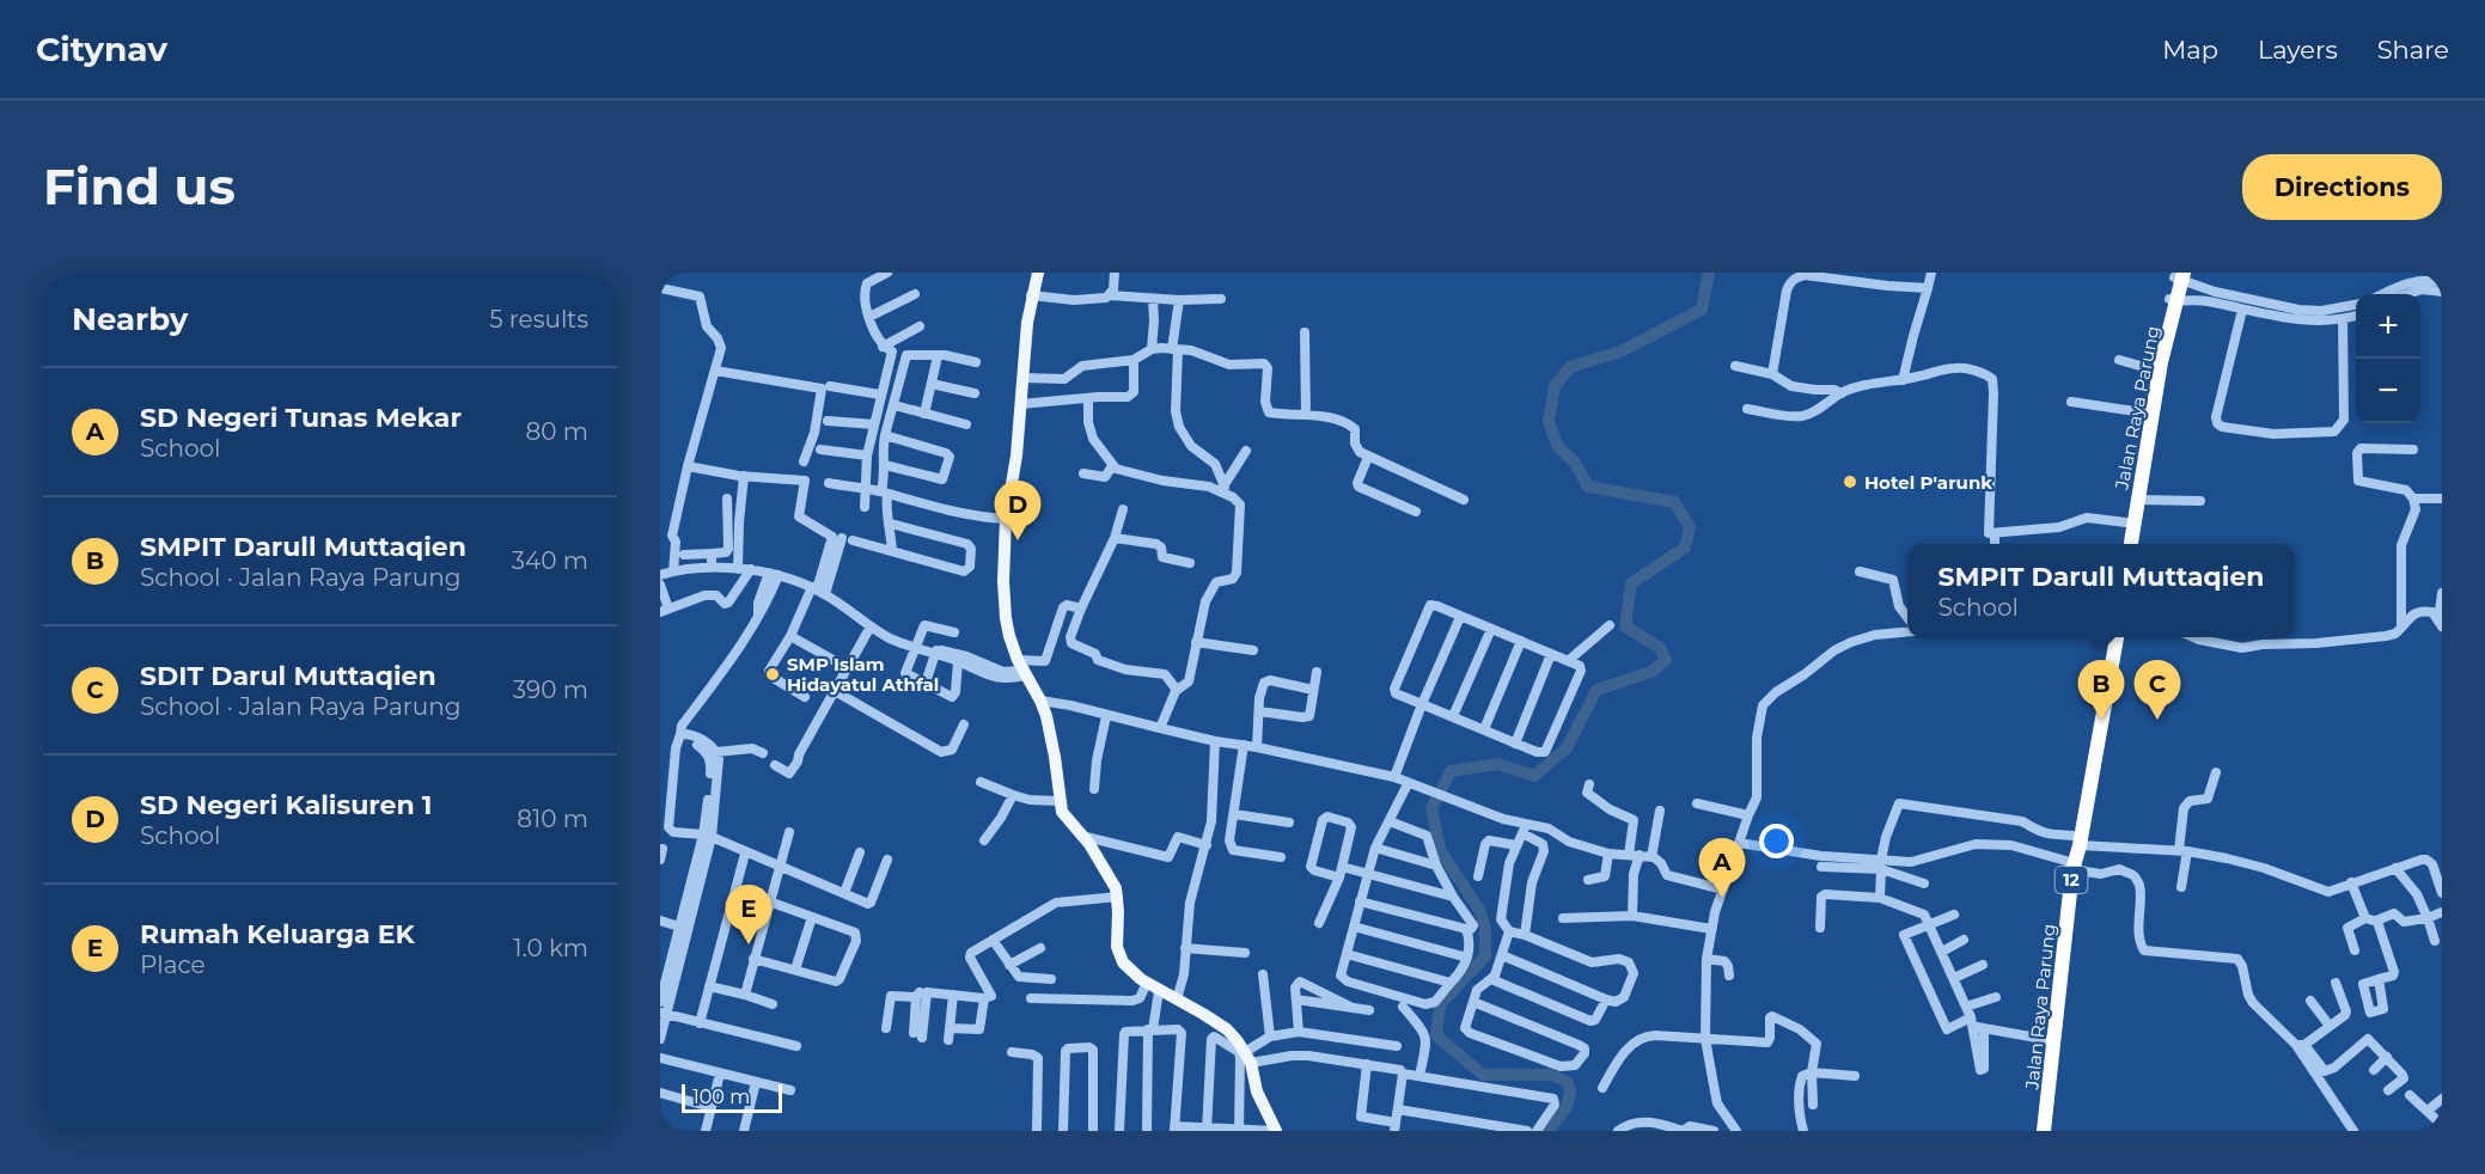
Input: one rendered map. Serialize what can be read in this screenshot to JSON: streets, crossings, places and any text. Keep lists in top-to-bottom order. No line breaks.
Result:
{"streets":{"highway":["Jalan Raya Parung","12"]},"places":["Hotel P'arunk","SMP Islam Hidayatul Athfal"],"scale_bar":"100 m","page":{"header":"Citynav","nav":["Map","Layers","Share"],"buttons":"Directions","title":"Find us","heading":["Nearby","5 results"],"map_buttons":["+","−"],"list":[{"mark":"A","name":"SD Negeri Tunas Mekar","note":"School","value":"80 m"},{"mark":"B","name":"SMPIT Darull Muttaqien","note":"School · Jalan Raya Parung","value":"340 m"},{"mark":"C","name":"SDIT Darul Muttaqien","note":"School · Jalan Raya Parung","value":"390 m"},{"mark":"D","name":"SD Negeri Kalisuren 1","note":"School","value":"810 m"},{"mark":"E","name":"Rumah Keluarga EK","note":"Place","value":"1.0 km"}],"pins":["D","B","C","A","E"],"popup":["SMPIT Darull Muttaqien","School"],"scale":"100 m"}}
